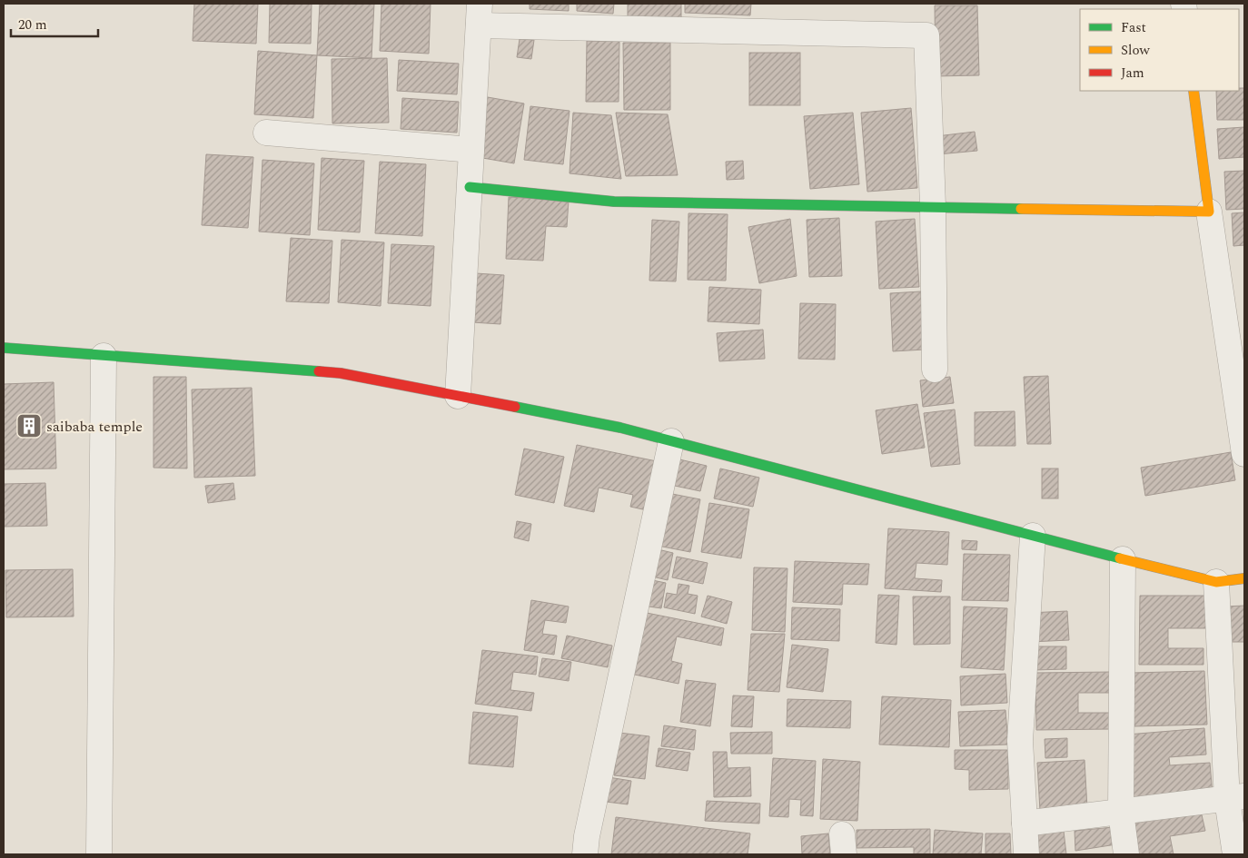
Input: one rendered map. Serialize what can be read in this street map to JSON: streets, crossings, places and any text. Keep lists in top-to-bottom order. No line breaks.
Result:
{"places":{"building":["saibaba temple"]},"legend":["Fast","Slow","Jam"],"scale_bar":"20 m"}
